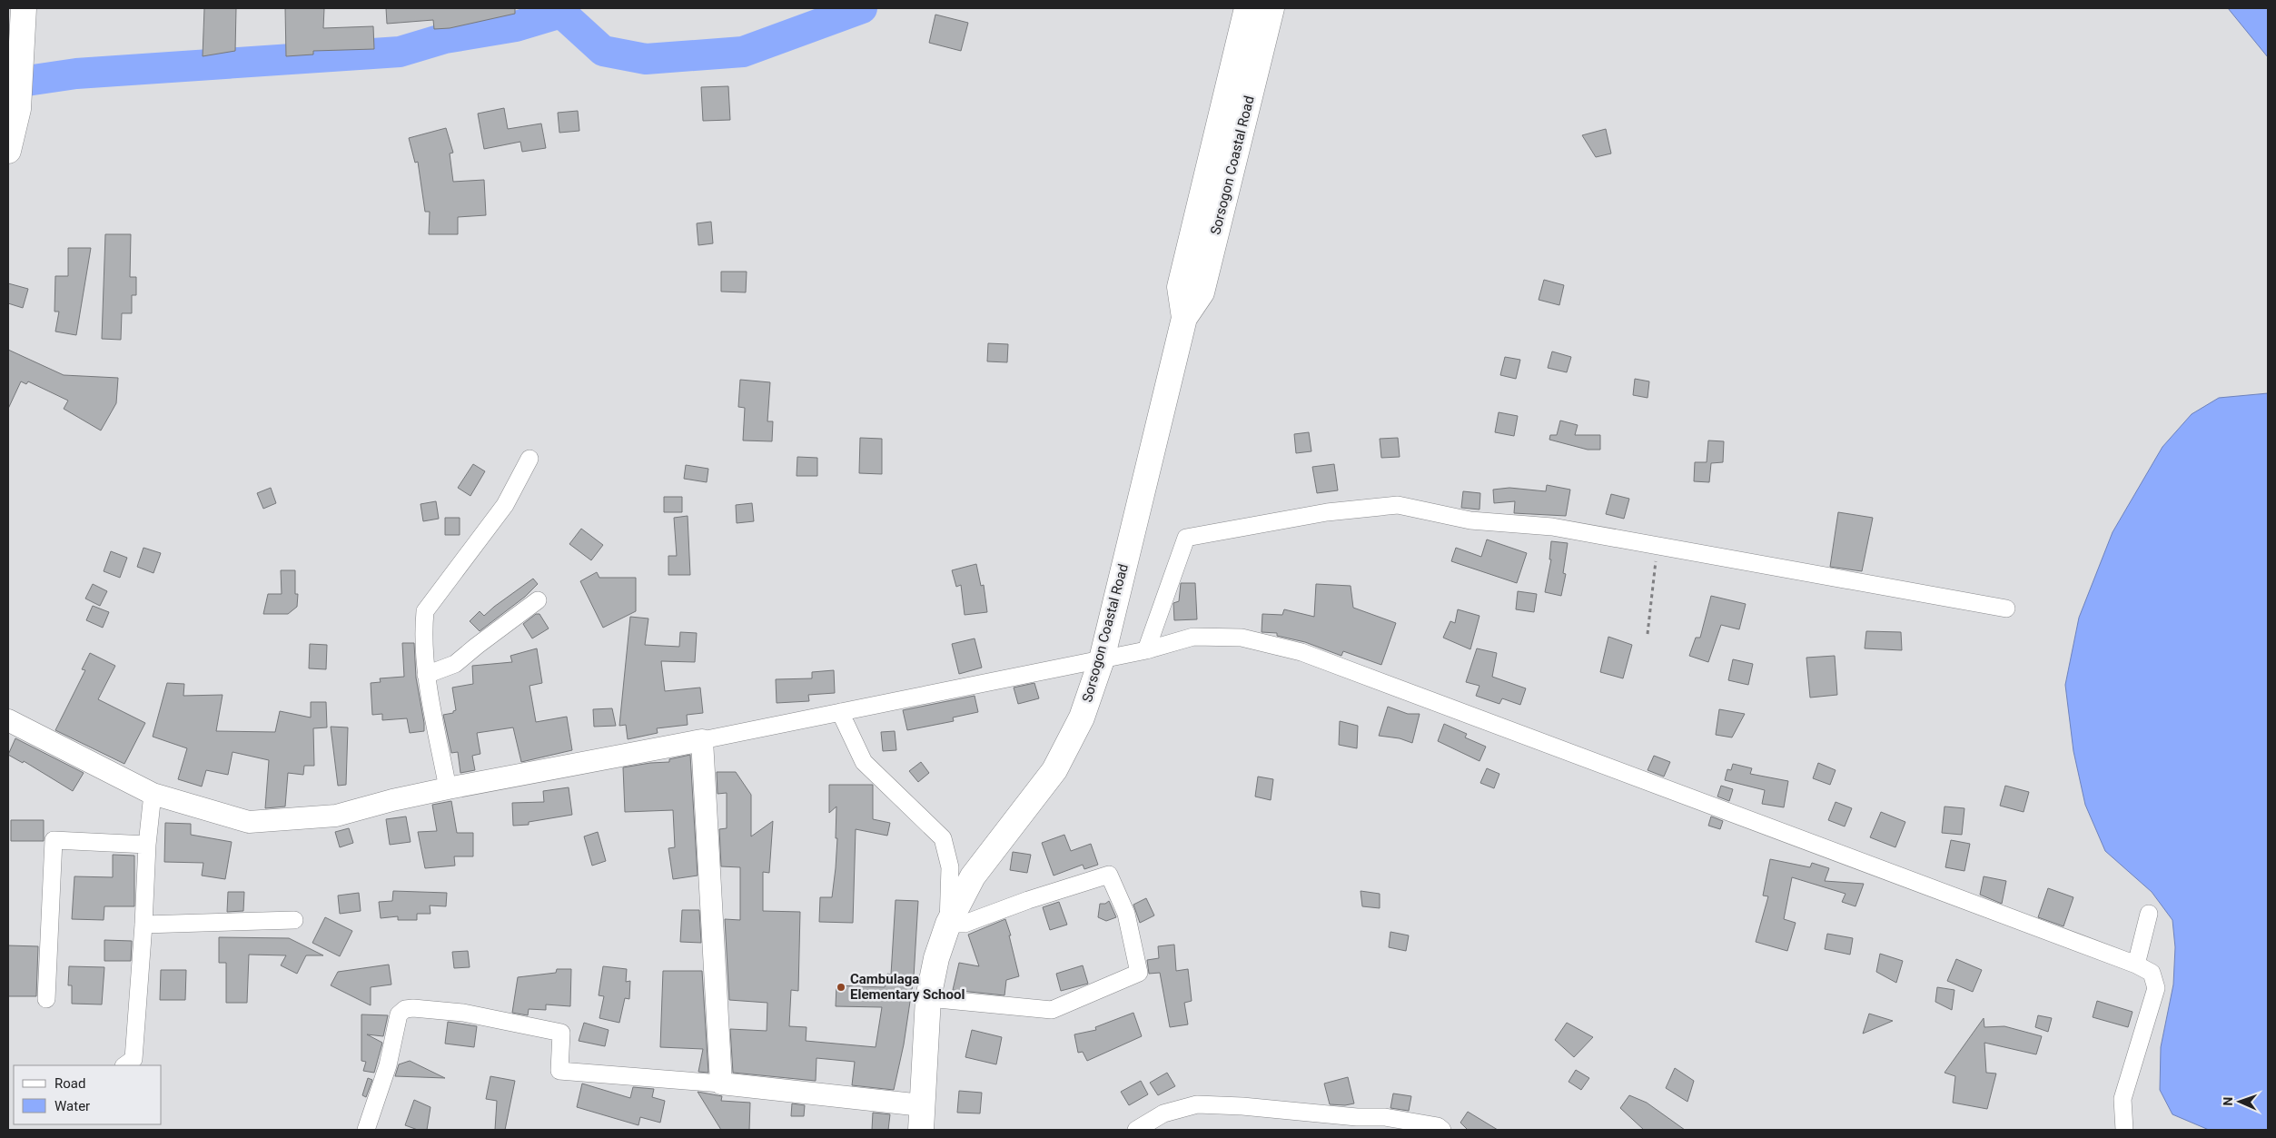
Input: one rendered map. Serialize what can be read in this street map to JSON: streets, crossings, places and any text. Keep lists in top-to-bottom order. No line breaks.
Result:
{"streets":{"main road":["Sorsogon Coastal Road"]},"places":["Cambulaga Elementary School"],"legend":["Road","Water"],"north":"left"}
